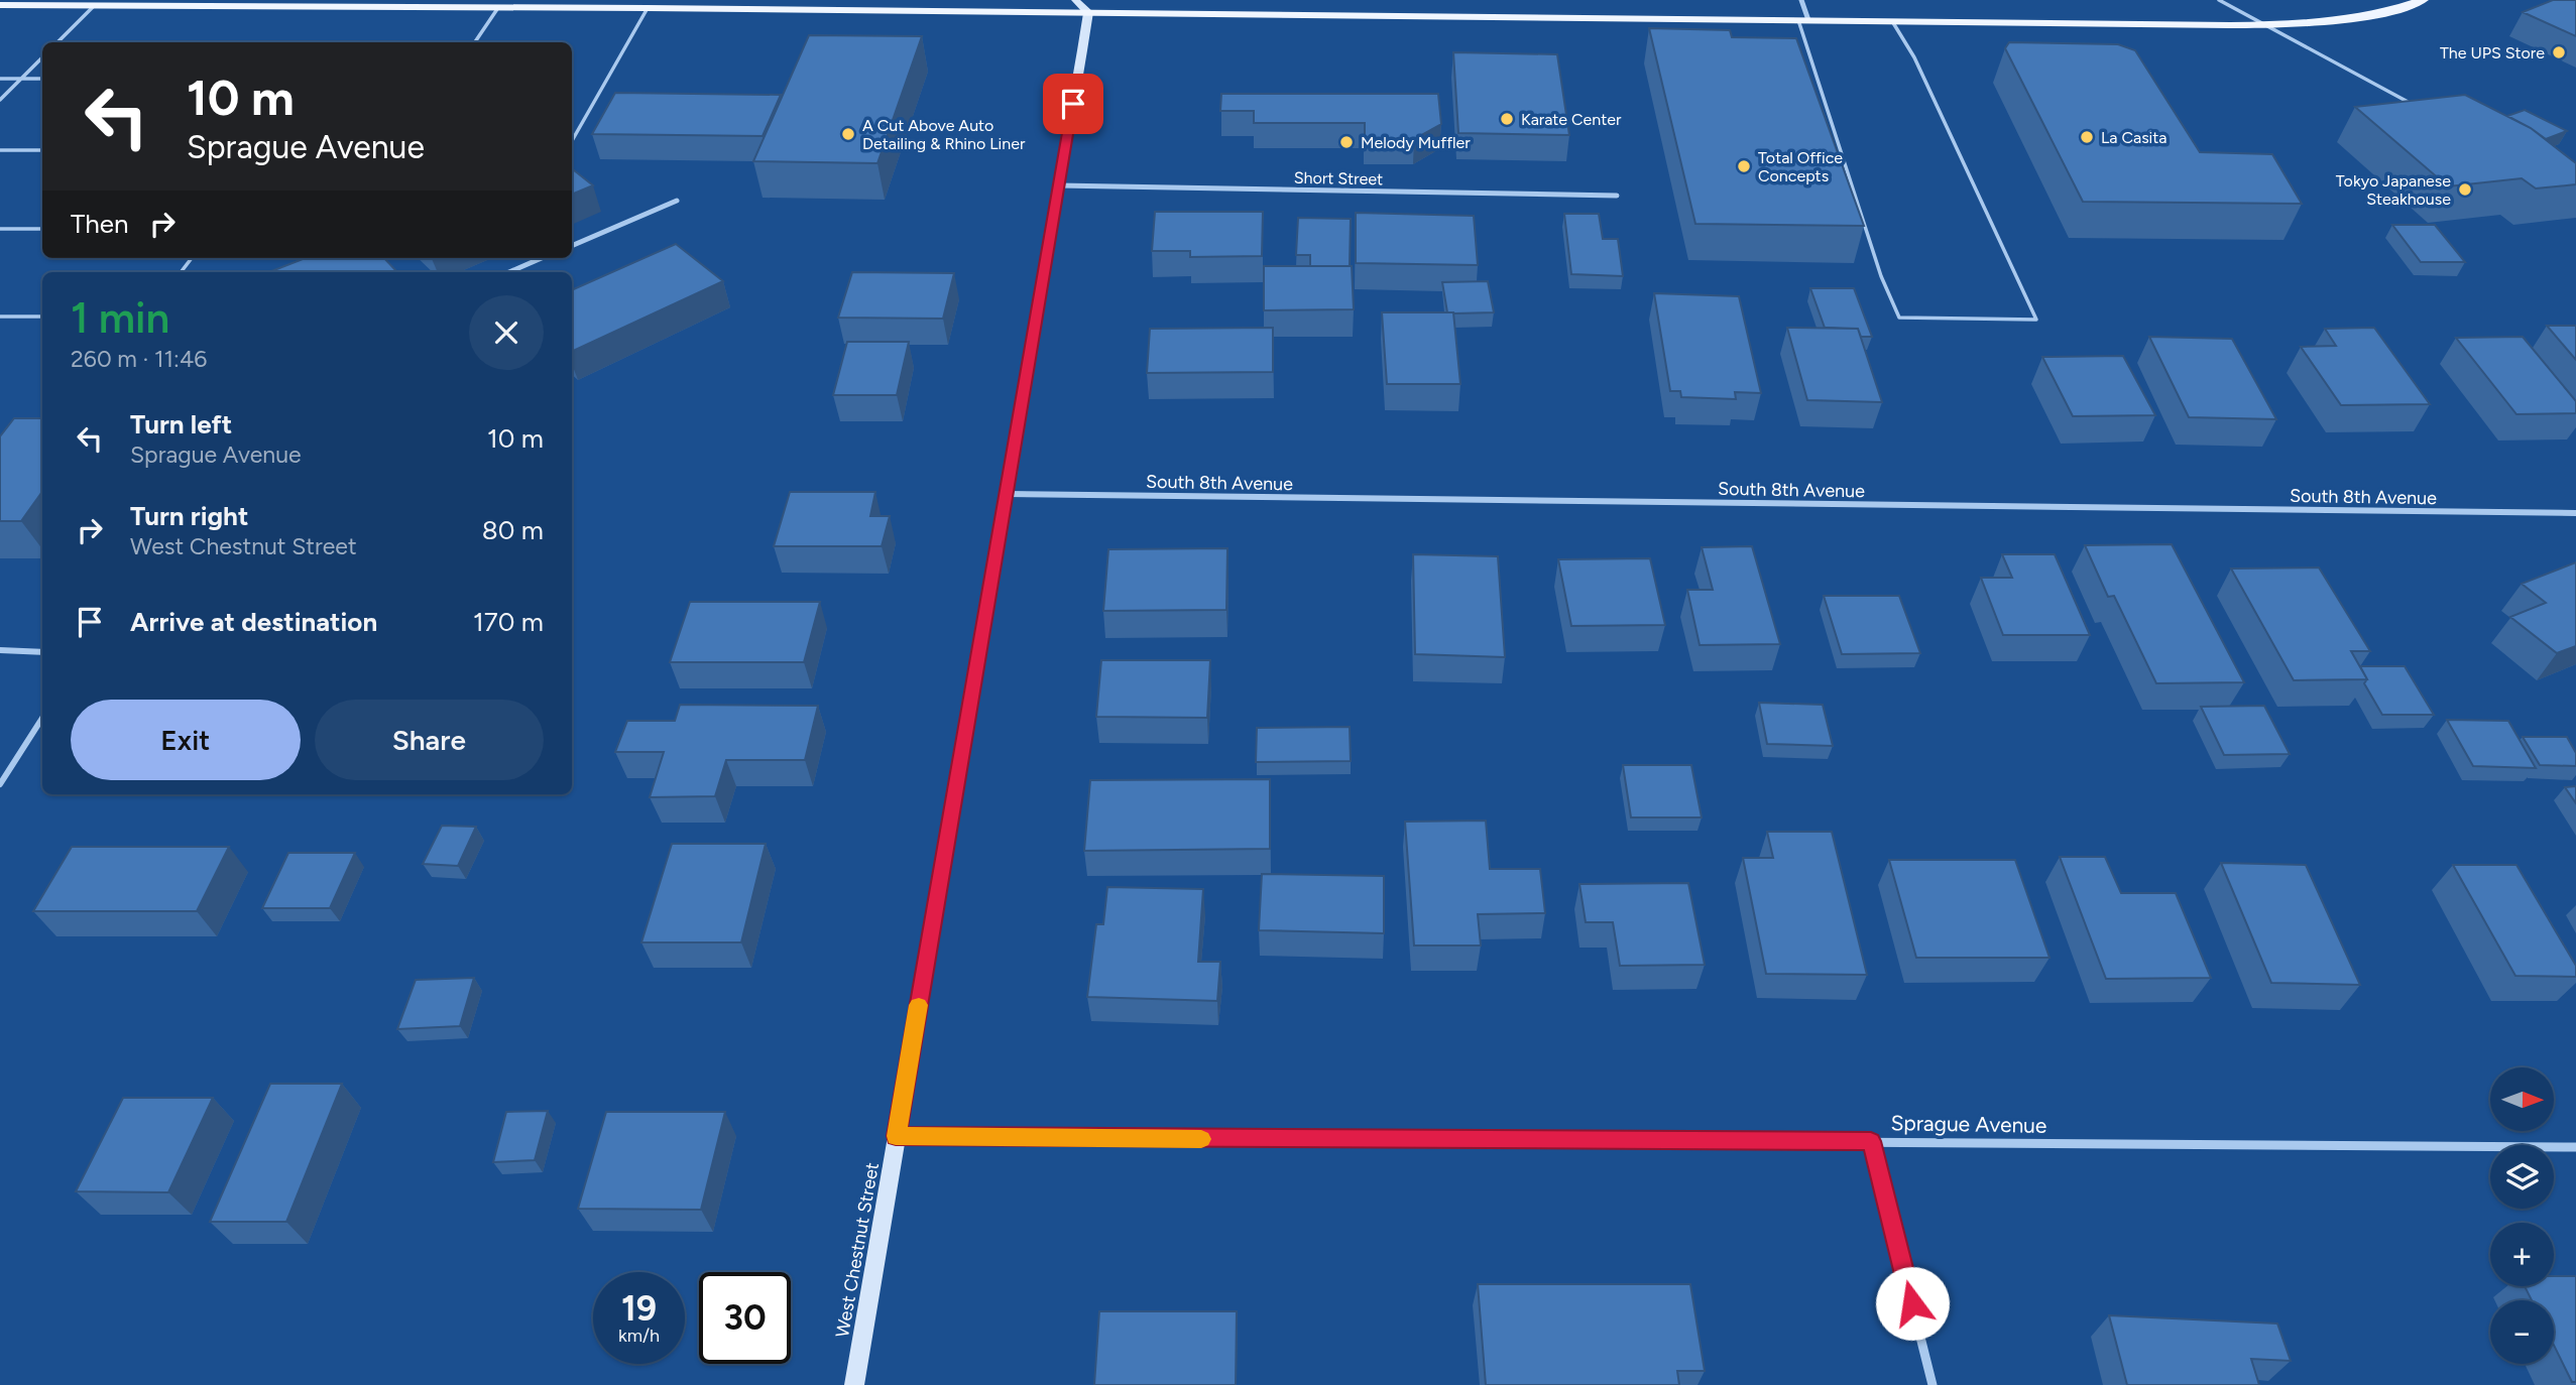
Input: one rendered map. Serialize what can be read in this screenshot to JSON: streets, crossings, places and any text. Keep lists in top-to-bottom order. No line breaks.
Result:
{"streets":{"main road":["West Chestnut Street"],"street":["Short Street","South 8th Avenue","Sprague Avenue"]},"crossings":[["Short Street","West Chestnut Street"],["South 8th Avenue","West Chestnut Street"],["Sprague Avenue","West Chestnut Street"]],"places":["The UPS Store","Karate Center","A Cut Above Auto Detailing & Rhino Liner","La Casita","Melody Muffler","Total Office Concepts","Tokyo Japanese Steakhouse"],"north":"right","page":{"turn":["10 m","Sprague Avenue"],"then":"Then","heading":["1 min","260 m · 11:46"],"list":[{"name":"Turn left","note":"Sprague Avenue","value":"10 m"},{"name":"Turn right","note":"West Chestnut Street","value":"80 m"},{"name":"Arrive at destination","value":"170 m"}],"buttons":["Exit","Share"],"map_buttons":["+","−"],"speed":"19 km/h","limit":"30"}}
